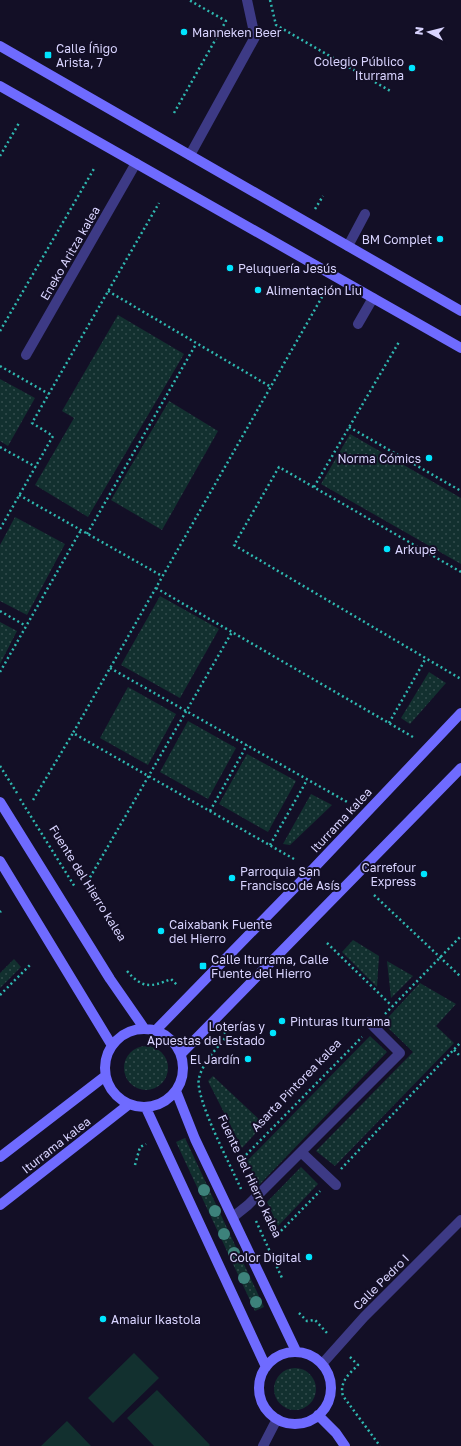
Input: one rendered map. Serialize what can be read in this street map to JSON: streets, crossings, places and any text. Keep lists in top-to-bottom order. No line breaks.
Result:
{"streets":{"street":["Eneko Aritza kalea","Iturrama kalea","Calle Pedro I"],"path":["Fuente del Hierro kalea","Asarta Pintorea kalea"]},"places":{"other":["Manneken Beer","Colegio Público Iturrama","BM Complet","Peluquería Jesús","Alimentación Liu","Norma Cómics","Arkupe","Carrefour Express","Parroquia San Francisco de Asís","Caixabank Fuente del Hierro","Pinturas Iturrama","Loterías y Apuestas del Estado","El Jardín","Color Digital","Amaiur Ikastola"],"transit":["Calle Íñigo Arista, 7","Calle Iturrama, Calle Fuente del Hierro"]},"north":"left"}
